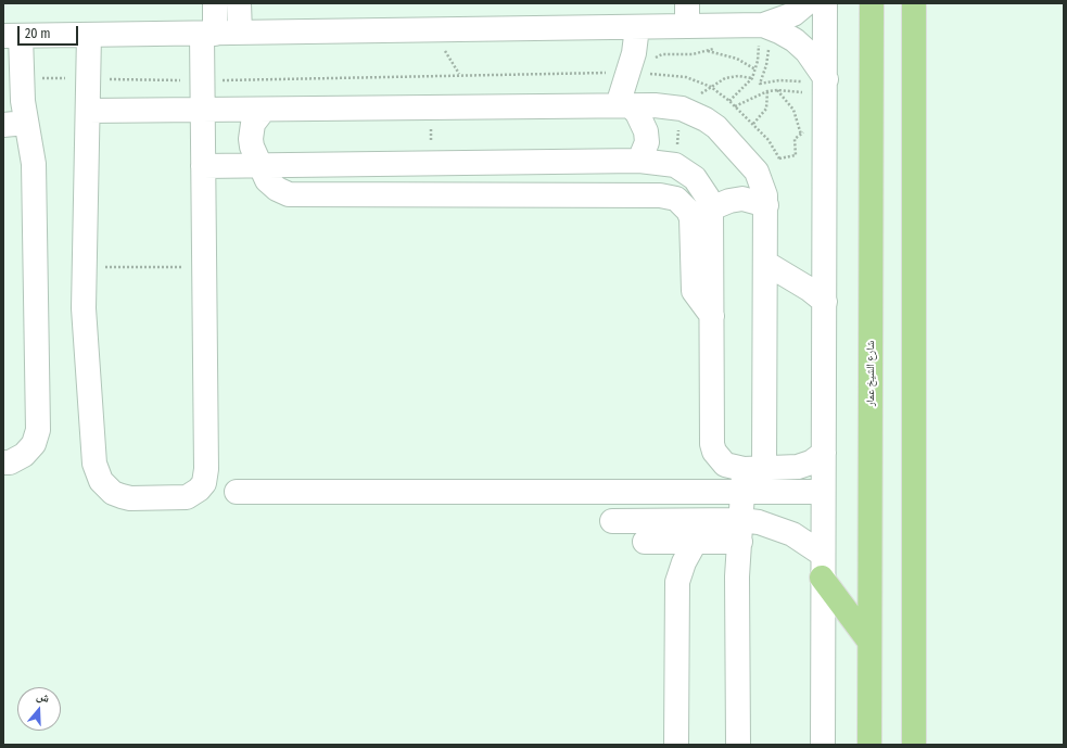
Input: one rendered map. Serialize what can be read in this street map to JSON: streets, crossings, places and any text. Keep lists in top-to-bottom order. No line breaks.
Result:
{"streets":{"main road":["شارع الشيخ عمار"]},"scale_bar":"20 m","north":"top"}
